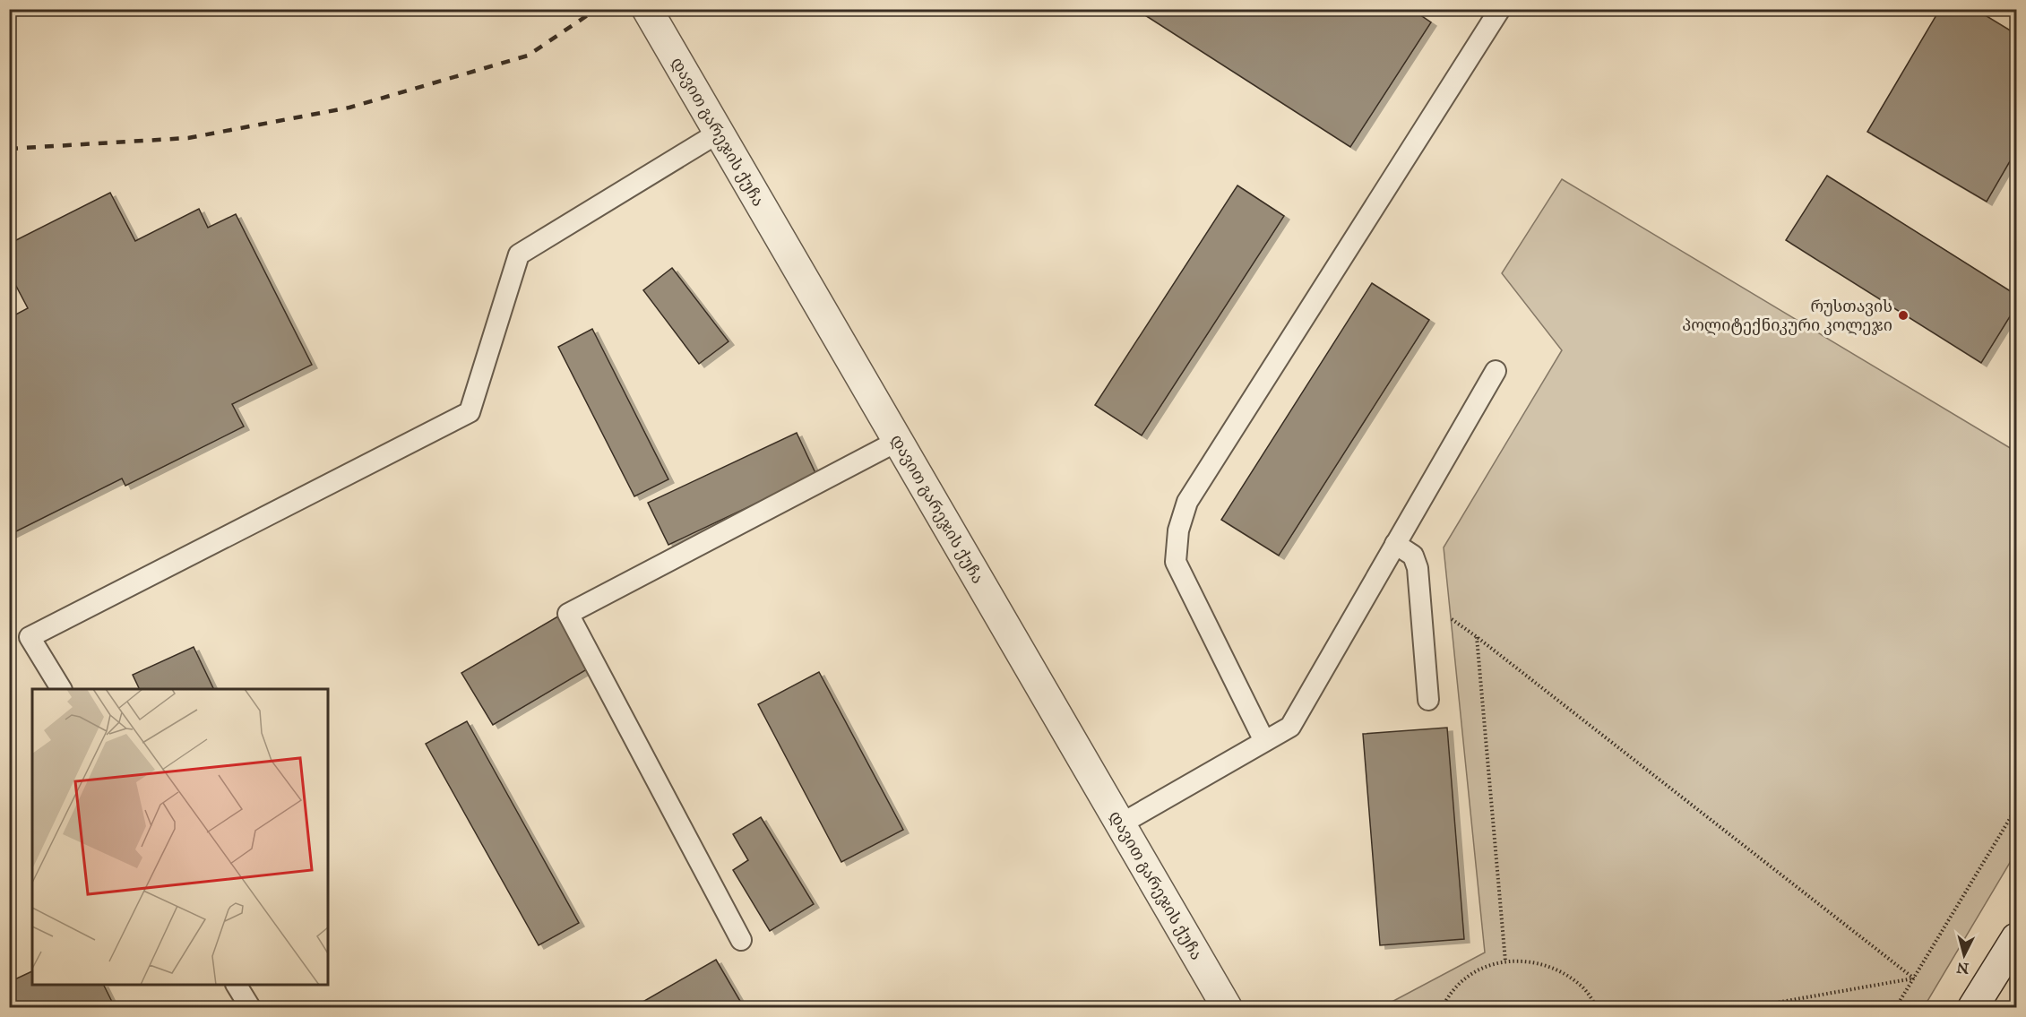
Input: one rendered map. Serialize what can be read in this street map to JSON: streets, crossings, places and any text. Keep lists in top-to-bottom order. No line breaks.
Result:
{"streets":{"street":["დავით გარეჯის ქუჩა"]},"places":["რუსთავის პოლიტექნიკური კოლეჯი"],"north":"bottom"}
